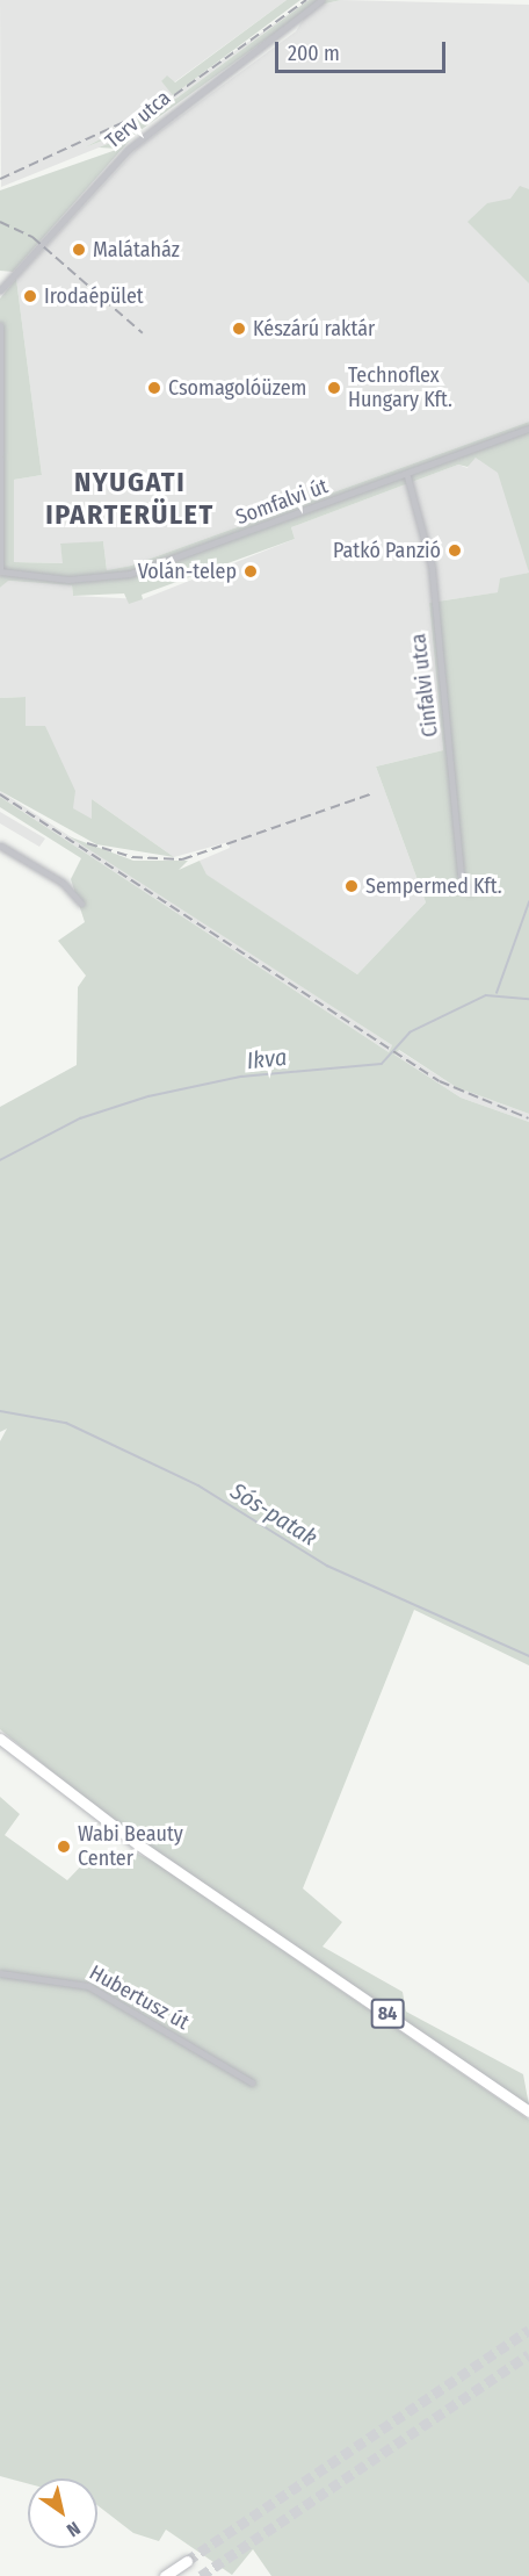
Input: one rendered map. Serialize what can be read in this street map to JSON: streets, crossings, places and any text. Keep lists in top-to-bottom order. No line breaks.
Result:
{"streets":{"main road":["84"],"street":["Terv utca","Somfalvi út","Cinfalvi utca","Hubertusz út"]},"crossings":[["Somfalvi út","Cinfalvi utca"]],"districts":["NYUGATI IPARTERÜLET"],"water":["Ikva","Sós-patak"],"places":["Malátaház","Irodaépület","Készárú raktár","Csomagolóüzem","Technoflex Hungary Kft.","Patkó Panzió","Volán-telep","Sempermed Kft.","Wabi Beauty Center"],"scale_bar":"200 m","north":"bottom right"}
